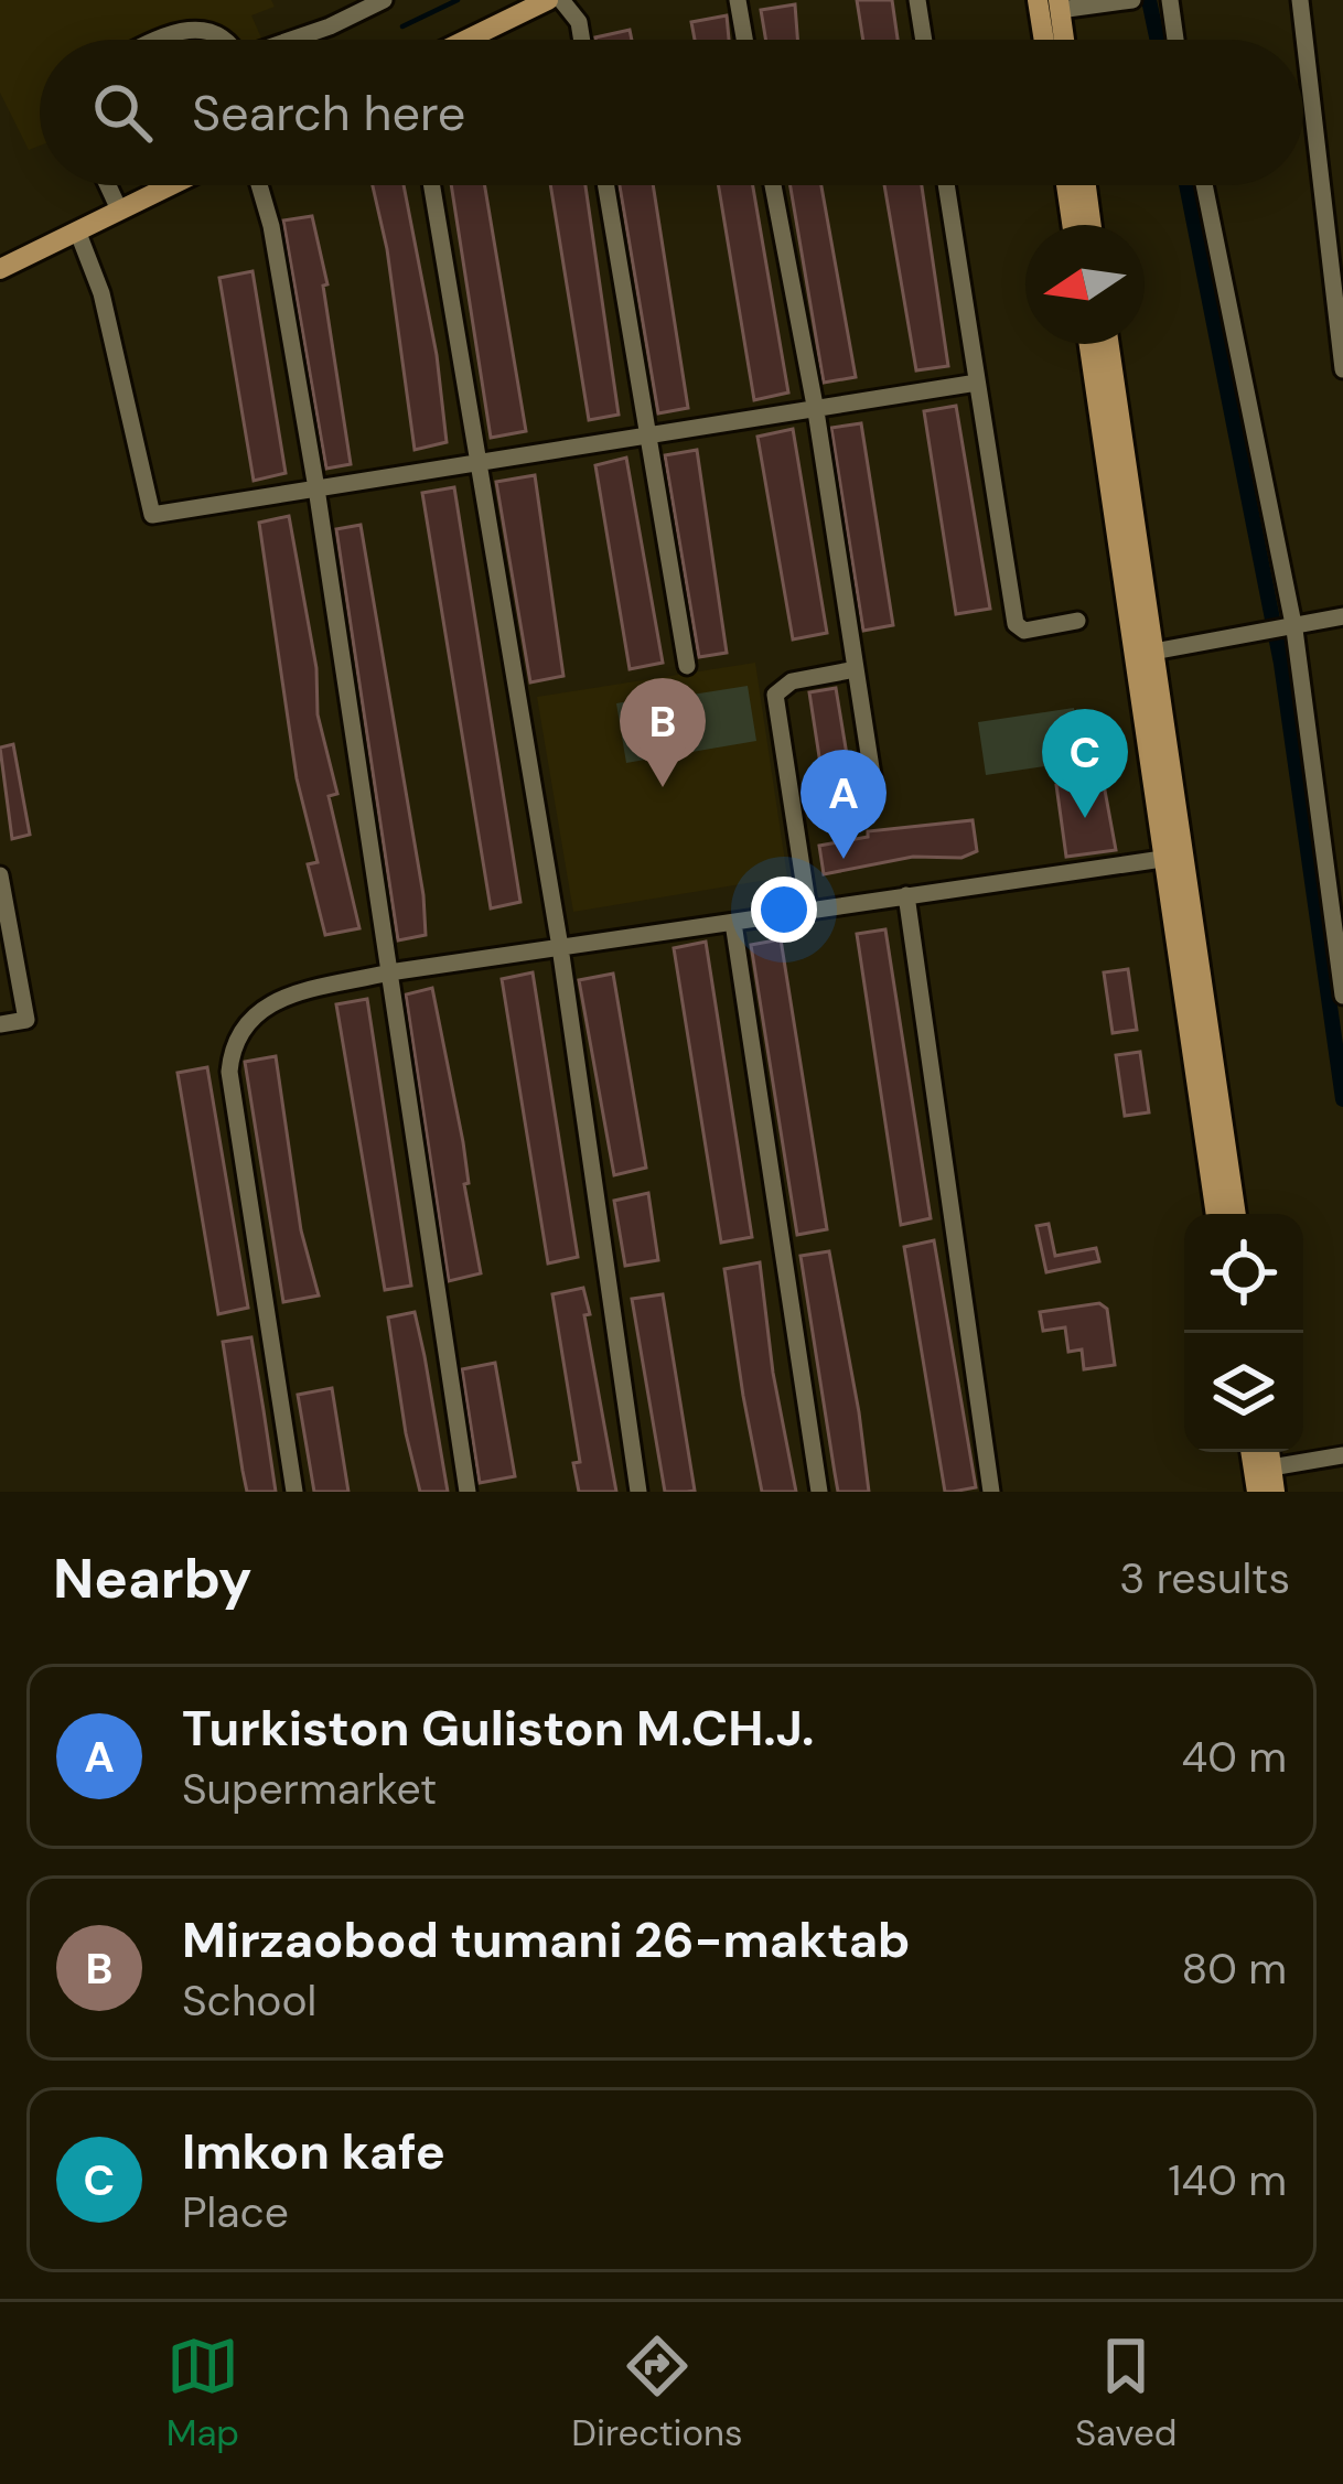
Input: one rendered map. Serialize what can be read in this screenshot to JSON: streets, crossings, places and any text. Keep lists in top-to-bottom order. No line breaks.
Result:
{"north":"left","page":{"search":"Search here","pins":["B","C","A"],"heading":["Nearby","3 results"],"list":[{"mark":"A","name":"Turkiston Guliston M.CH.J.","note":"Supermarket","value":"40 m"},{"mark":"B","name":"Mirzaobod tumani 26-maktab","note":"School","value":"80 m"},{"mark":"C","name":"Imkon kafe","note":"Place","value":"140 m"}],"nav":["Map","Directions","Saved"]}}
